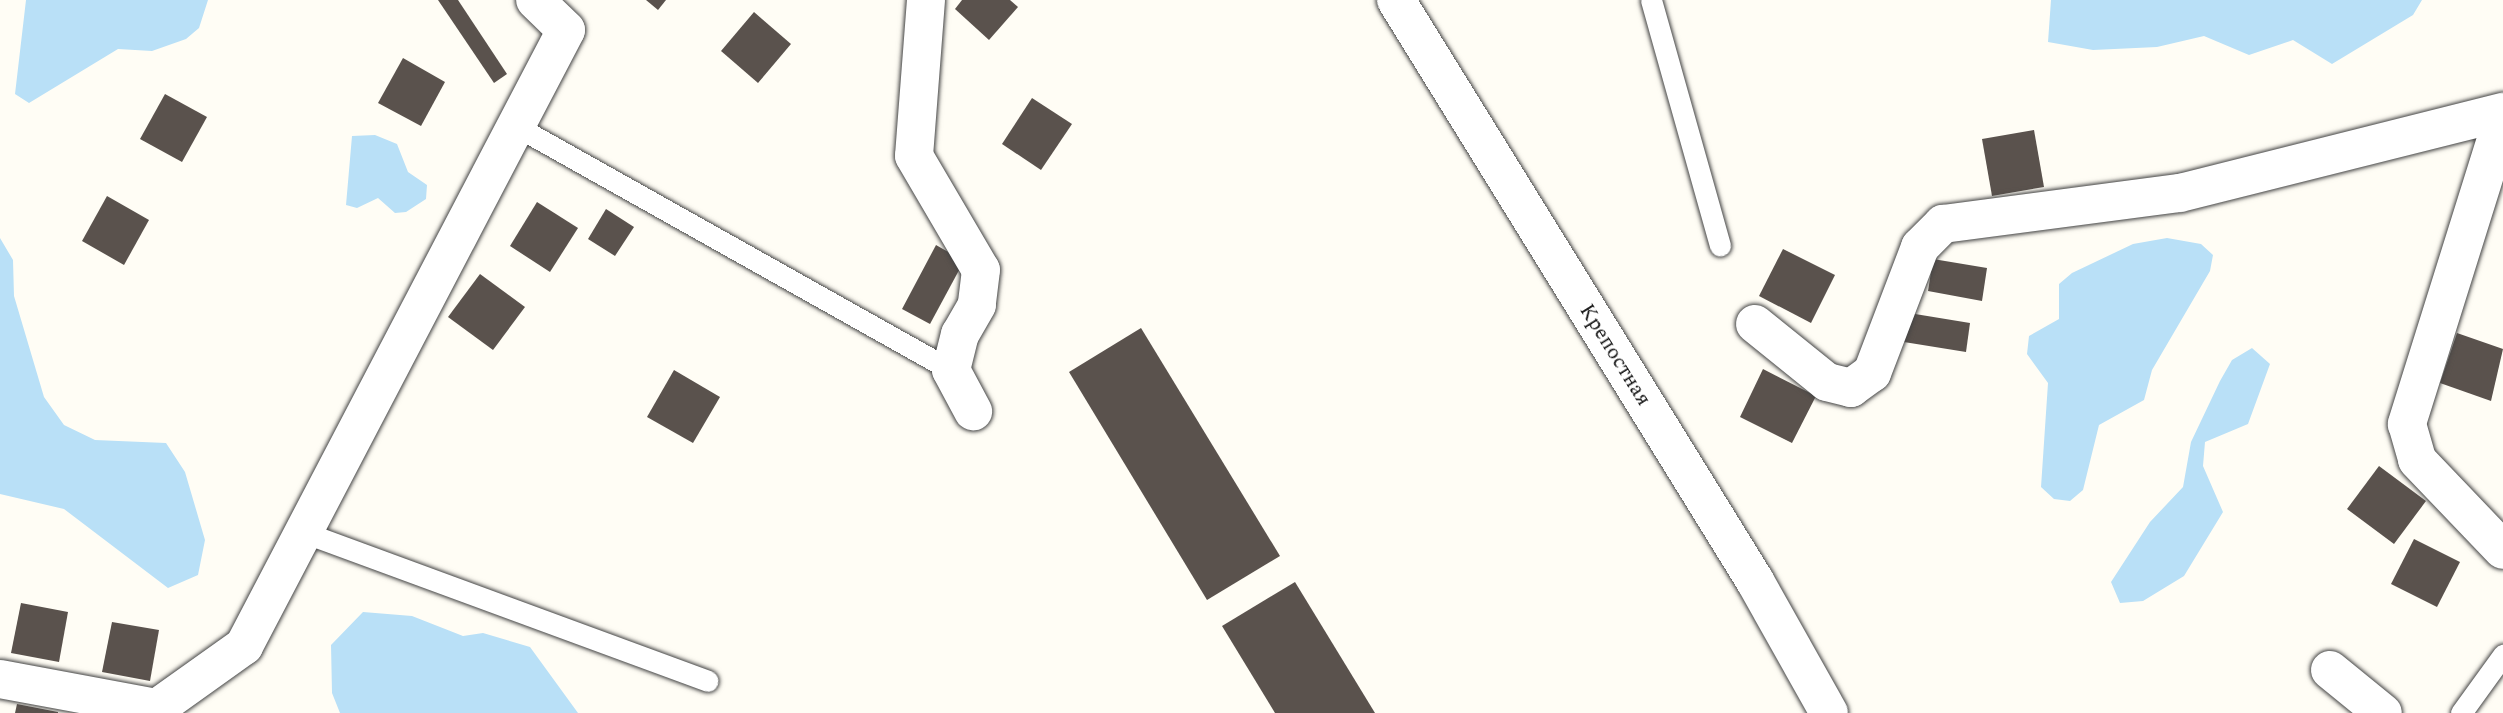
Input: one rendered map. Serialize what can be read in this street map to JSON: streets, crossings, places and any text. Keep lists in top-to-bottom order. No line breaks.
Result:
{"streets":{"street":["Крепостная"]}}
